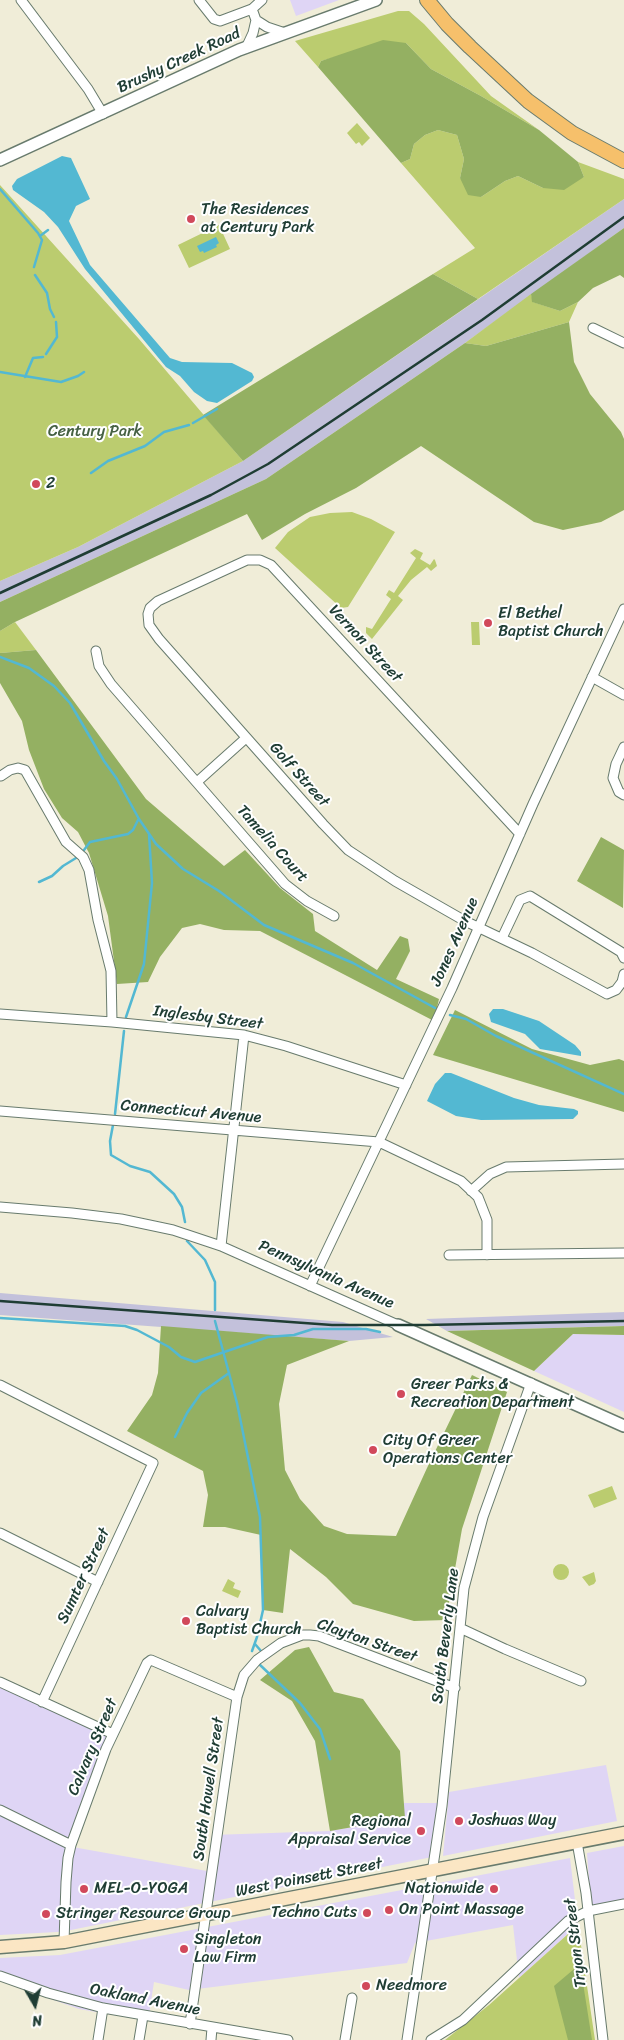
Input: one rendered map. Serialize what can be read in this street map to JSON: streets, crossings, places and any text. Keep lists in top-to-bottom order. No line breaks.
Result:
{"streets":{"main road":["West Poinsett Street"],"street":["Brushy Creek Road","Vernon Street","Golf Street","Tamelia Court","Jones Avenue","Inglesby Street","Connecticut Avenue","Pennsylvania Avenue","Sumter Street","South Beverly Lane","Clayton Street","Calvary Street","South Howell Street","Tryon Street","Oakland Avenue"]},"crossings":[["Vernon Street","Golf Street"],["Vernon Street","Jones Avenue"],["Golf Street","Jones Avenue"],["Jones Avenue","Inglesby Street"],["Jones Avenue","Connecticut Avenue"],["Jones Avenue","Pennsylvania Avenue"],["Pennsylvania Avenue","South Beverly Lane"],["South Beverly Lane","Clayton Street"],["South Beverly Lane","West Poinsett Street"],["Clayton Street","Calvary Street"],["Clayton Street","South Howell Street"],["Calvary Street","South Howell Street"],["Calvary Street","West Poinsett Street"],["South Howell Street","West Poinsett Street"],["South Howell Street","Oakland Avenue"],["West Poinsett Street","Tryon Street"]],"parks":["Century Park"],"places":["The Residences at Century Park","2","El Bethel Baptist Church","Greer Parks & Recreation Department","City Of Greer Operations Center","Calvary Baptist Church","Joshuas Way","Regional Appraisal Service","MEL-O-YOGA","Nationwide","On Point Massage","Techno Cuts","Stringer Resource Group","Singleton Law Firm","Needmore"],"north":"bottom"}
